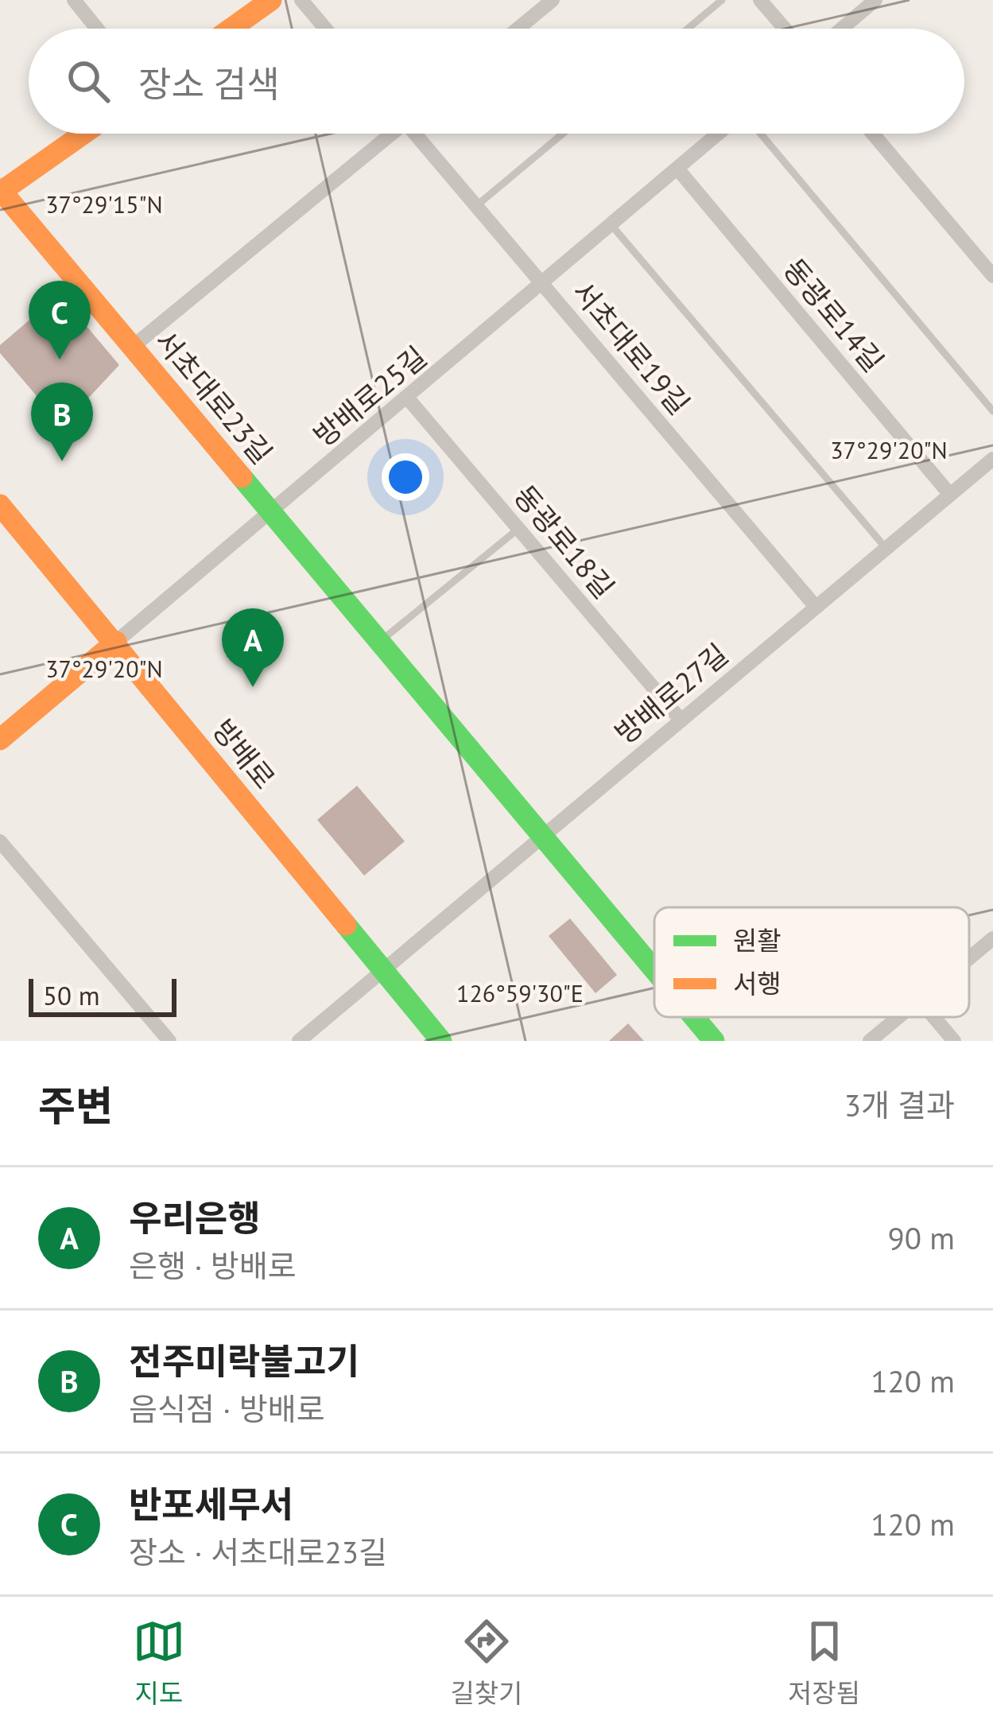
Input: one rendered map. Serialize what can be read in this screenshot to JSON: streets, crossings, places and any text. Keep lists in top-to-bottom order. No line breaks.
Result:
{"streets":{"street":["동광로14길","서초대로19길","방배로25길","서초대로23길","동광로18길","방배로27길","방배로"]},"crossings":[["동광로14길","방배로25길"],["동광로14길","방배로27길"],["서초대로19길","방배로25길"],["서초대로19길","서초대로23길"],["서초대로19길","방배로27길"],["방배로25길","서초대로23길"],["방배로25길","동광로18길"],["방배로25길","방배로"],["서초대로23길","방배로27길"],["동광로18길","방배로27길"],["방배로27길","방배로"]],"legend":["원활","서행"],"scale_bar":"50 m","page":{"search":"장소 검색","pins":["C","B","A"],"scale":"50 m","heading":["주변","3개 결과"],"list":[{"mark":"A","name":"우리은행","note":"은행 · 방배로","value":"90 m"},{"mark":"B","name":"전주미락불고기","note":"음식점 · 방배로","value":"120 m"},{"mark":"C","name":"반포세무서","note":"장소 · 서초대로23길","value":"120 m"}],"nav":["지도","길찾기","저장됨"]},"coordinates":["37°29'15\"N","37°29'20\"N","126°59'30\"E"]}
